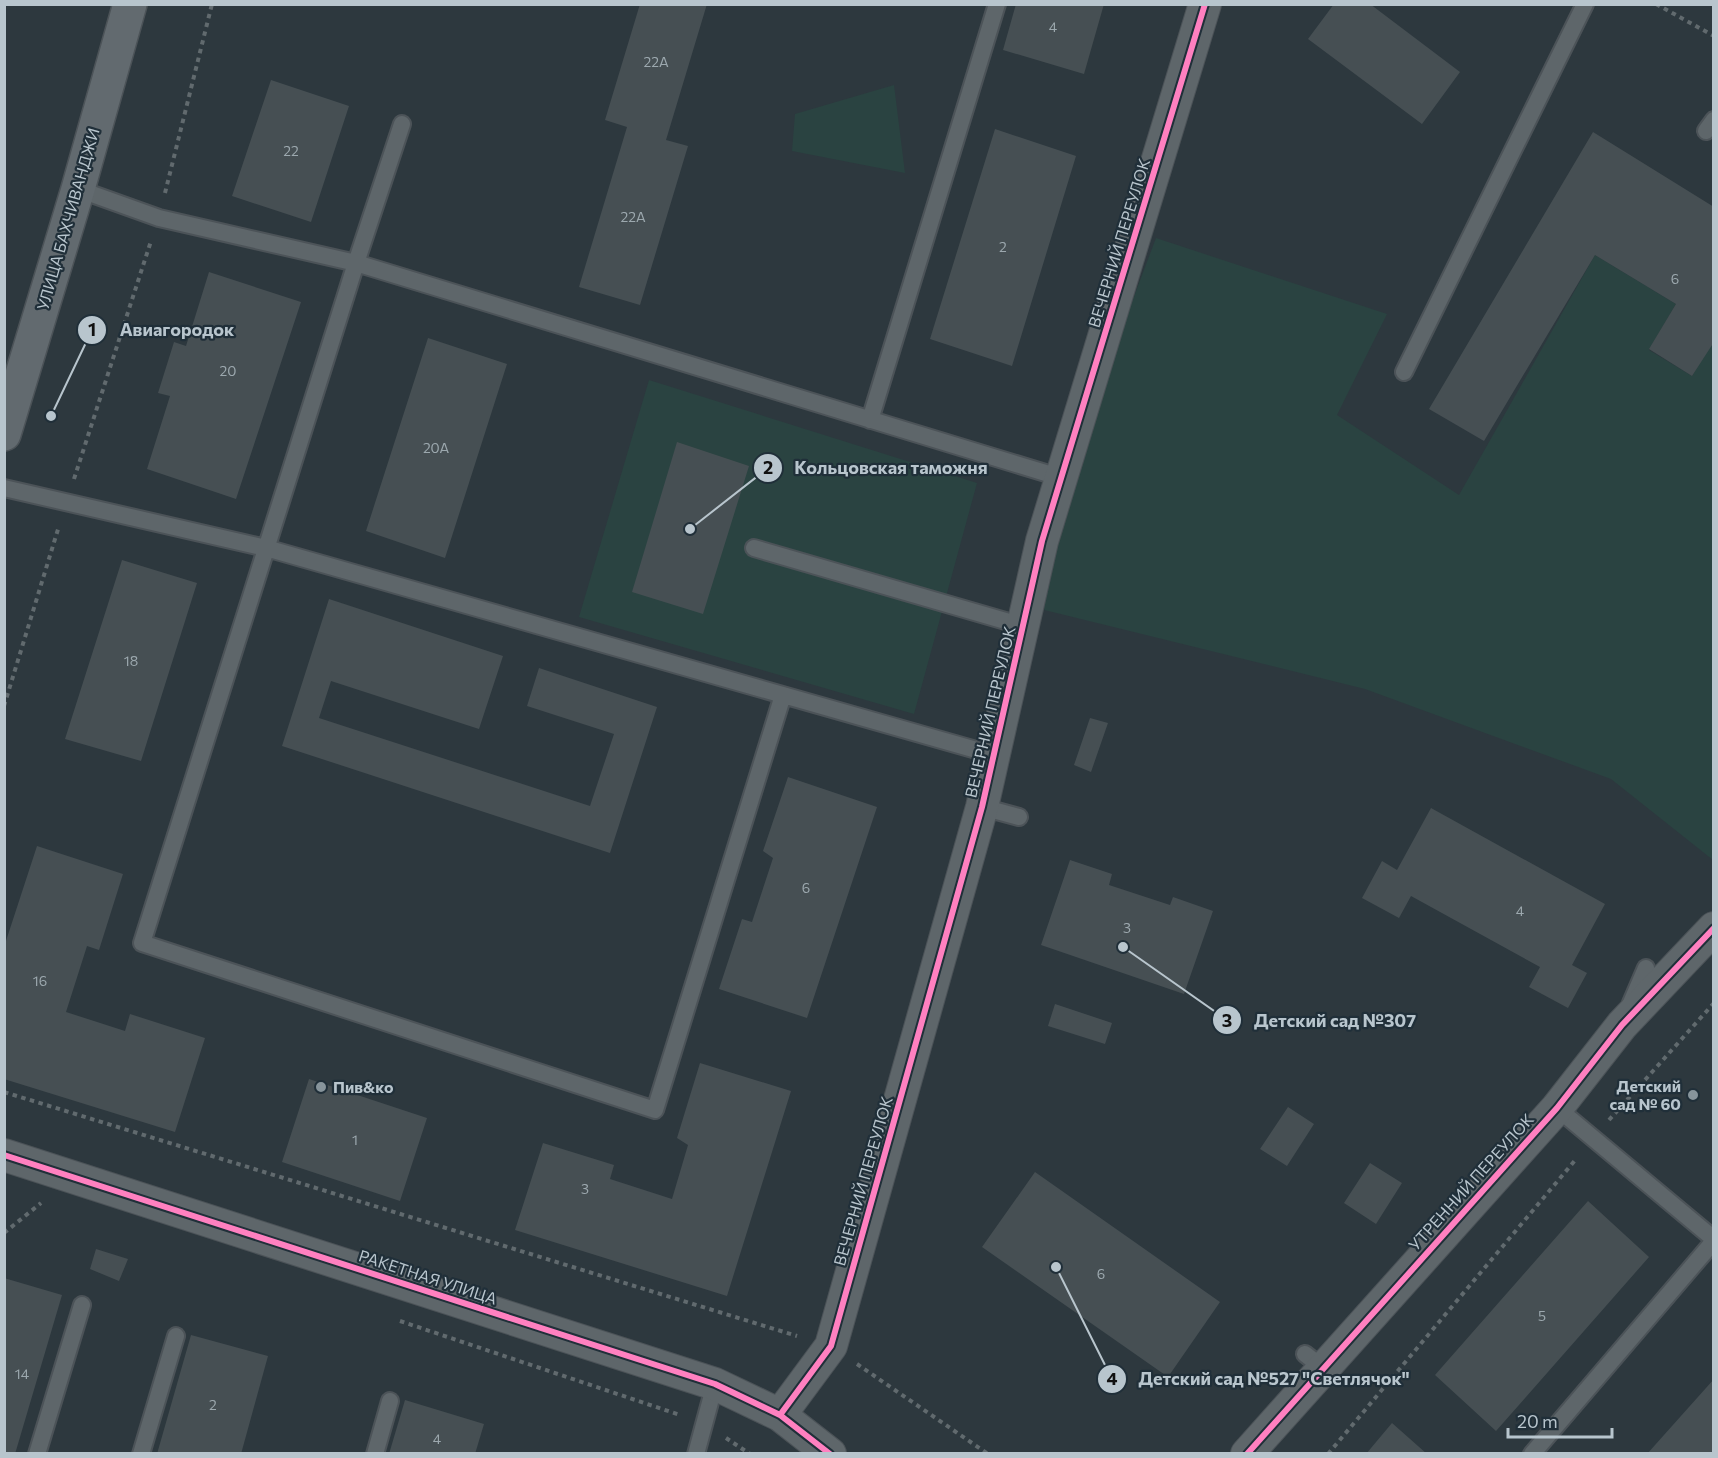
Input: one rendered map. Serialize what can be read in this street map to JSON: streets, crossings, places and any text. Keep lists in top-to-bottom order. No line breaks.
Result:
{"streets":{"main road":["УЛИЦА БАХЧИВАНДЖИ"],"street":["ВЕЧЕРНИЙ ПЕРЕУЛОК","УТРЕННИЙ ПЕРЕУЛОК","РАКЕТНАЯ УЛИЦА"]},"crossings":[["ВЕЧЕРНИЙ ПЕРЕУЛОК","РАКЕТНАЯ УЛИЦА"]],"places":["Авиагородок","Кольцовская таможня","Детский сад №307","Пив&ко","Детский сад № 60","Детский сад №527 \"Светлячок\""],"house_numbers":["4","22А","22","22А","2","6","20","20А","18","6","4","3","16","1","3","6","5","14","2","4"],"scale_bar":"20 m"}
